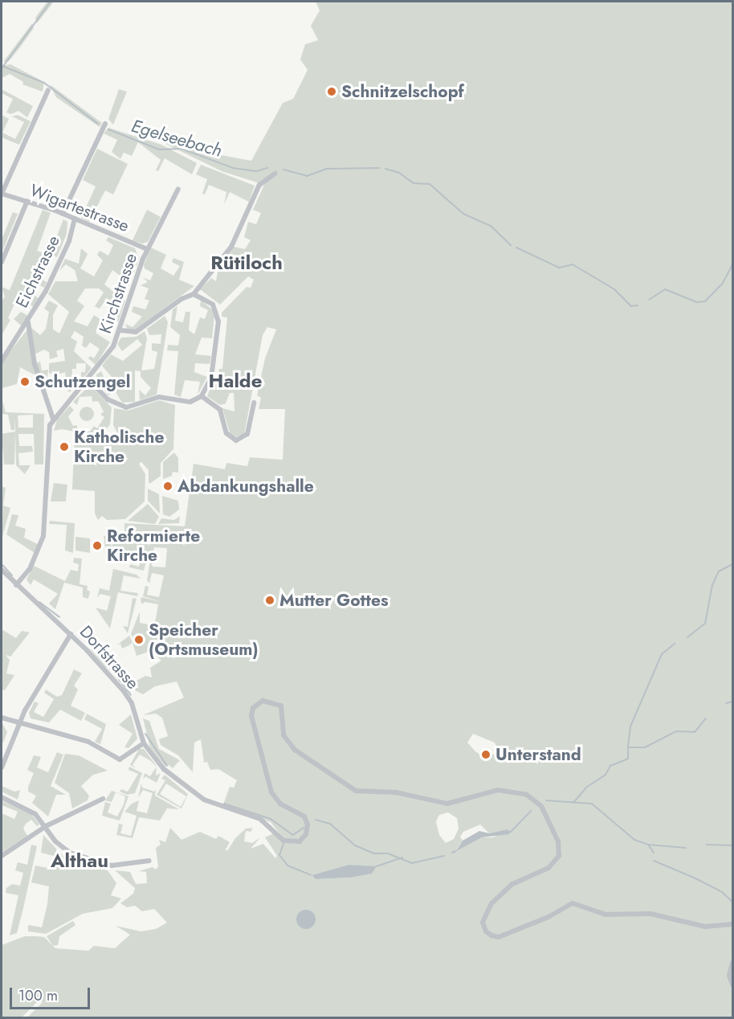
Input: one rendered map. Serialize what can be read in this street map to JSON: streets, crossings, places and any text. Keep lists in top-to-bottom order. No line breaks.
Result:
{"streets":{"street":["Wigartestrasse","Eichstrasse","Kirchstrasse","Dorfstrasse"]},"crossings":[["Wigartestrasse","Eichstrasse"],["Wigartestrasse","Kirchstrasse"],["Eichstrasse","Kirchstrasse"],["Kirchstrasse","Dorfstrasse"]],"districts":["Rütiloch","Halde","Althau"],"water":["Egelseebach"],"places":["Schnitzelschopf","Schutzengel","Katholische Kirche","Abdankungshalle","Reformierte Kirche","Mutter Gottes","Speicher (Ortsmuseum)","Unterstand"],"scale_bar":"100 m"}
